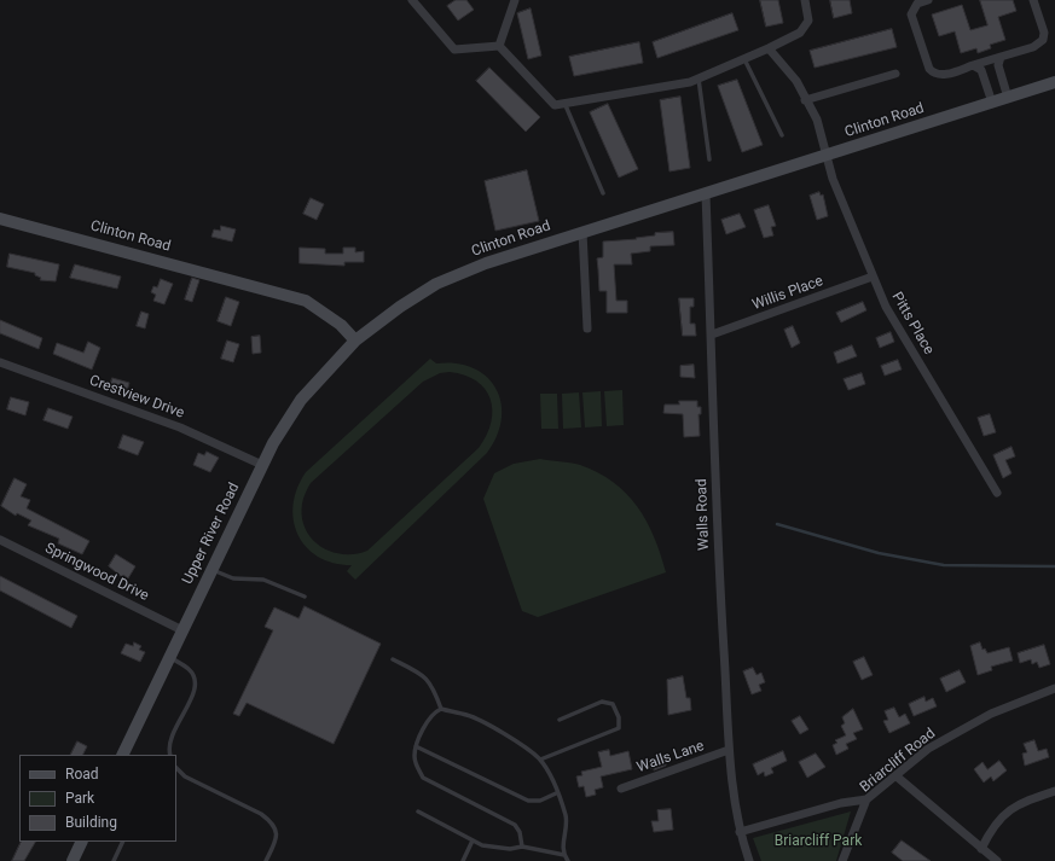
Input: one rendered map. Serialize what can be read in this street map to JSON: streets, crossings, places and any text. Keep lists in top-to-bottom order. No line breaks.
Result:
{"streets":{"street":["Clinton Road","Willis Place","Pitts Place","Crestview Drive","Walls Road","Upper River Road","Springwood Drive","Walls Lane","Briarcliff Road"]},"crossings":[["Clinton Road","Pitts Place"],["Clinton Road","Walls Road"],["Clinton Road","Upper River Road"],["Willis Place","Pitts Place"],["Willis Place","Walls Road"],["Crestview Drive","Upper River Road"],["Walls Road","Walls Lane"],["Upper River Road","Springwood Drive"]],"parks":["Briarcliff Park"],"legend":["Road","Park","Building"]}
